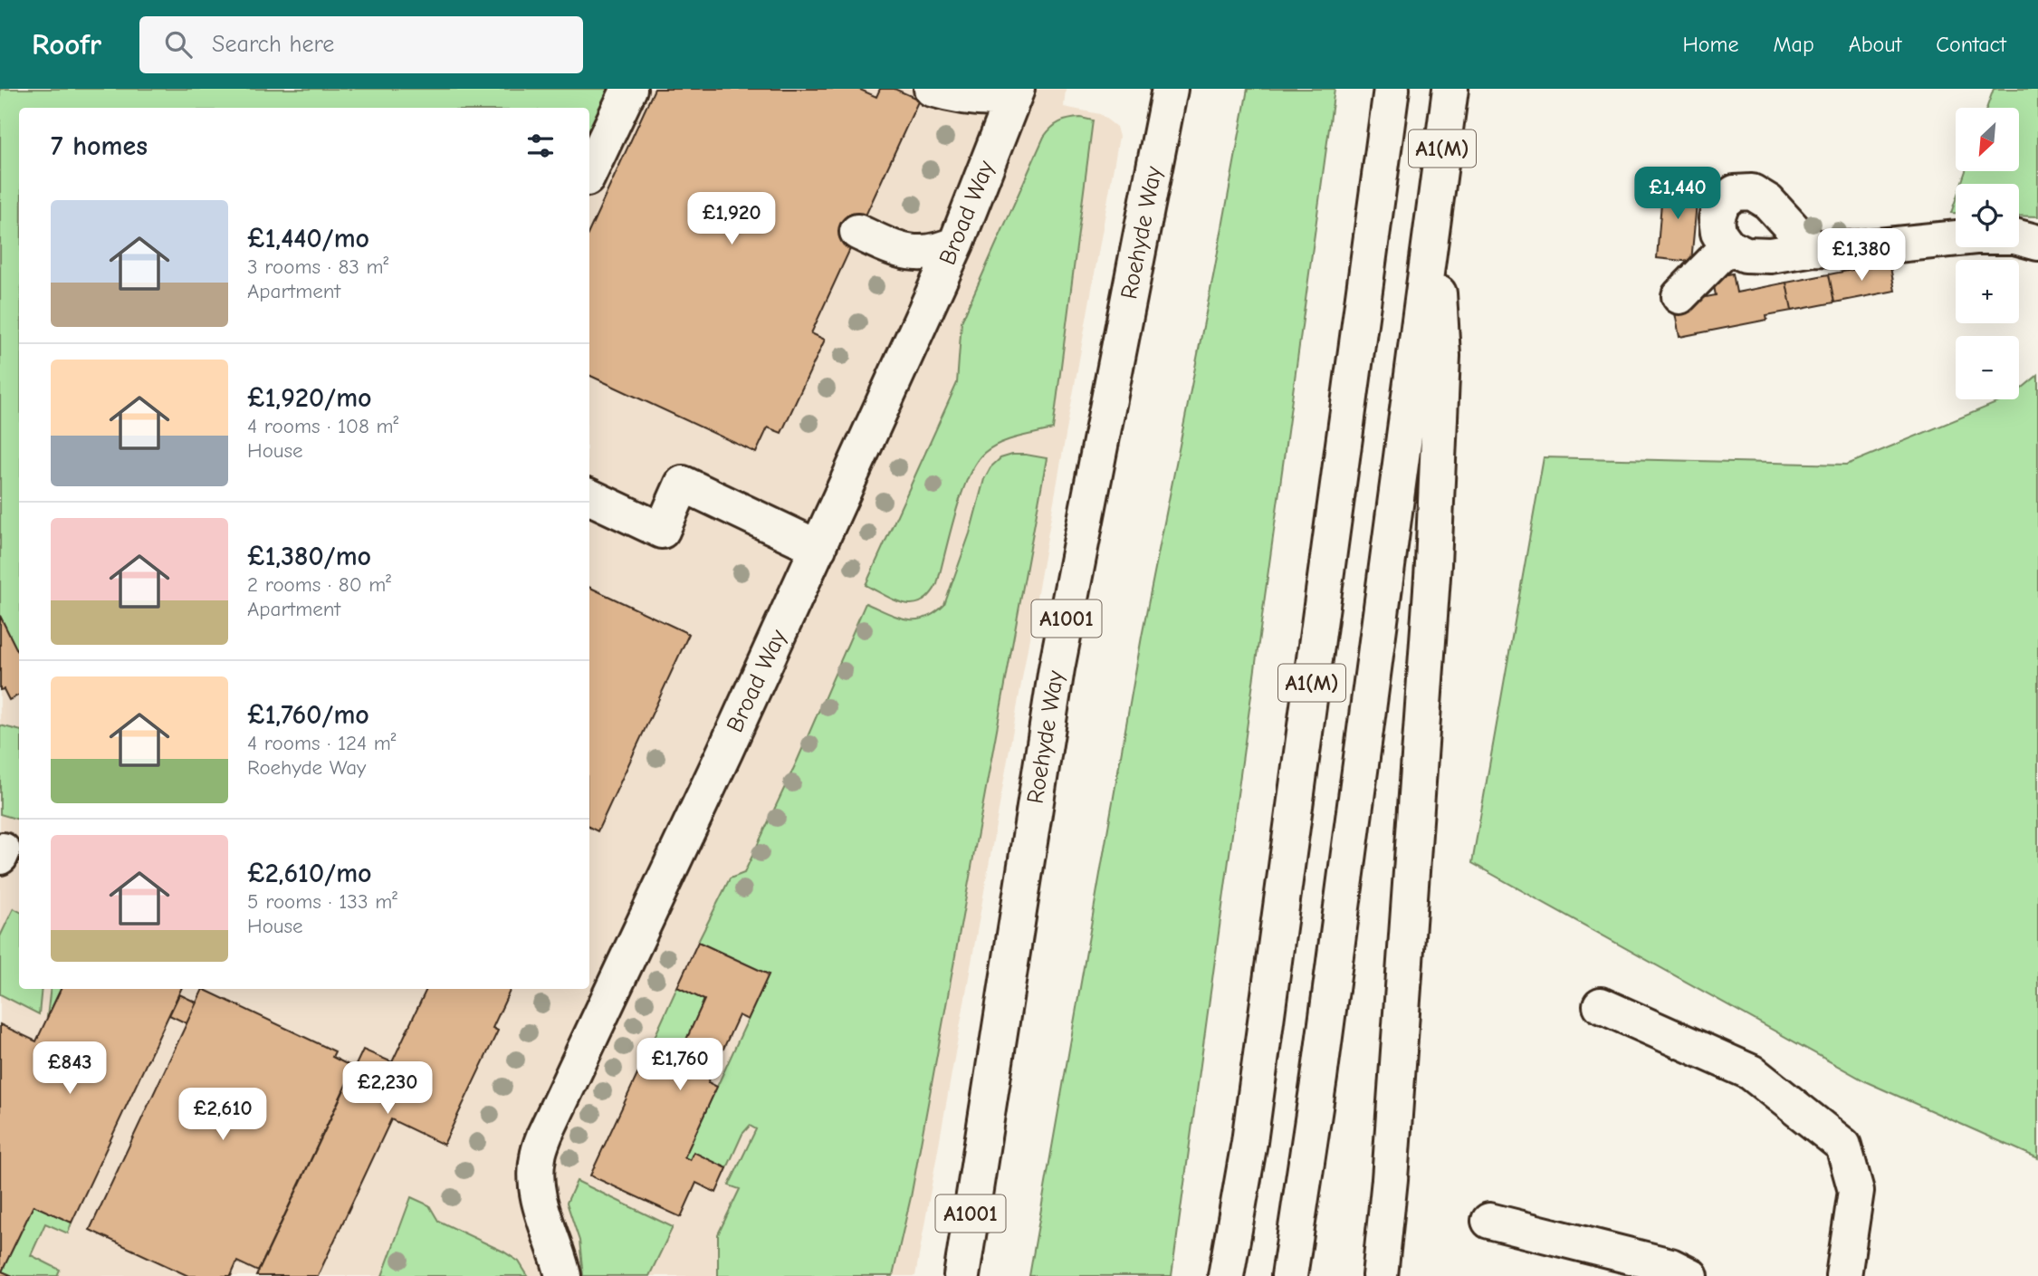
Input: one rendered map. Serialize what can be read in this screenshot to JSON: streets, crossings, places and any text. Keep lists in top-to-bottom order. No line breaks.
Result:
{"streets":{"main road":["A1(M)","Broad Way","Roehyde Way","A1001"]},"north":"bottom left","page":{"header":"Roofr","search":"Search here","nav":["Home","Map","About","Contact"],"map_buttons":["+","−"],"heading":"7 homes","price":["£1,440","£1,920","£1,380","£1,760","£843","£2,230","£2,610"],"list":[{"name":"£1,440/mo","note":"3 rooms · 83 m² · Apartment"},{"name":"£1,920/mo","note":"4 rooms · 108 m² · House"},{"name":"£1,380/mo","note":"2 rooms · 80 m² · Apartment"},{"name":"£1,760/mo","note":"4 rooms · 124 m² · Roehyde Way"},{"name":"£2,610/mo","note":"5 rooms · 133 m² · House"}]}}
